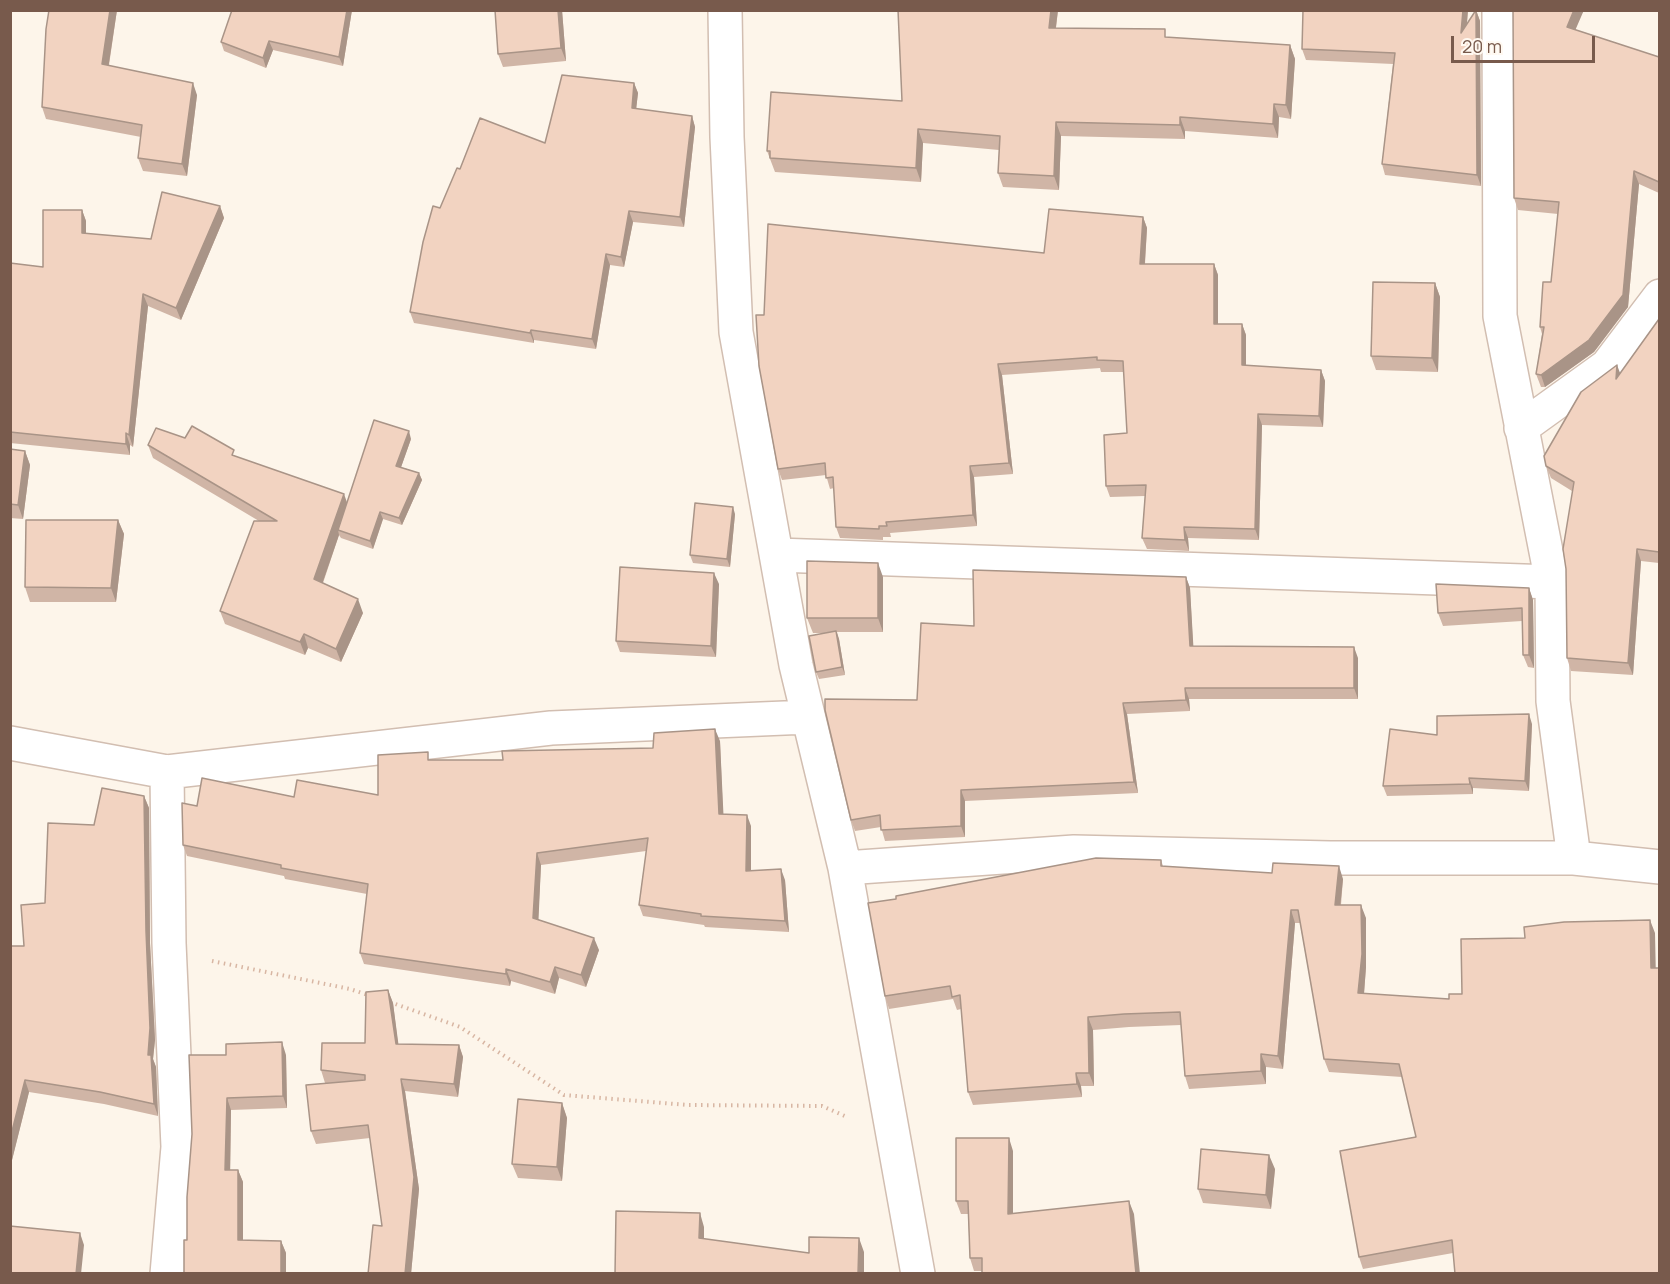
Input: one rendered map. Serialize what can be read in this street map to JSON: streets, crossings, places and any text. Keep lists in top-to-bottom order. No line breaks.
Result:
{"scale_bar":"20 m"}
